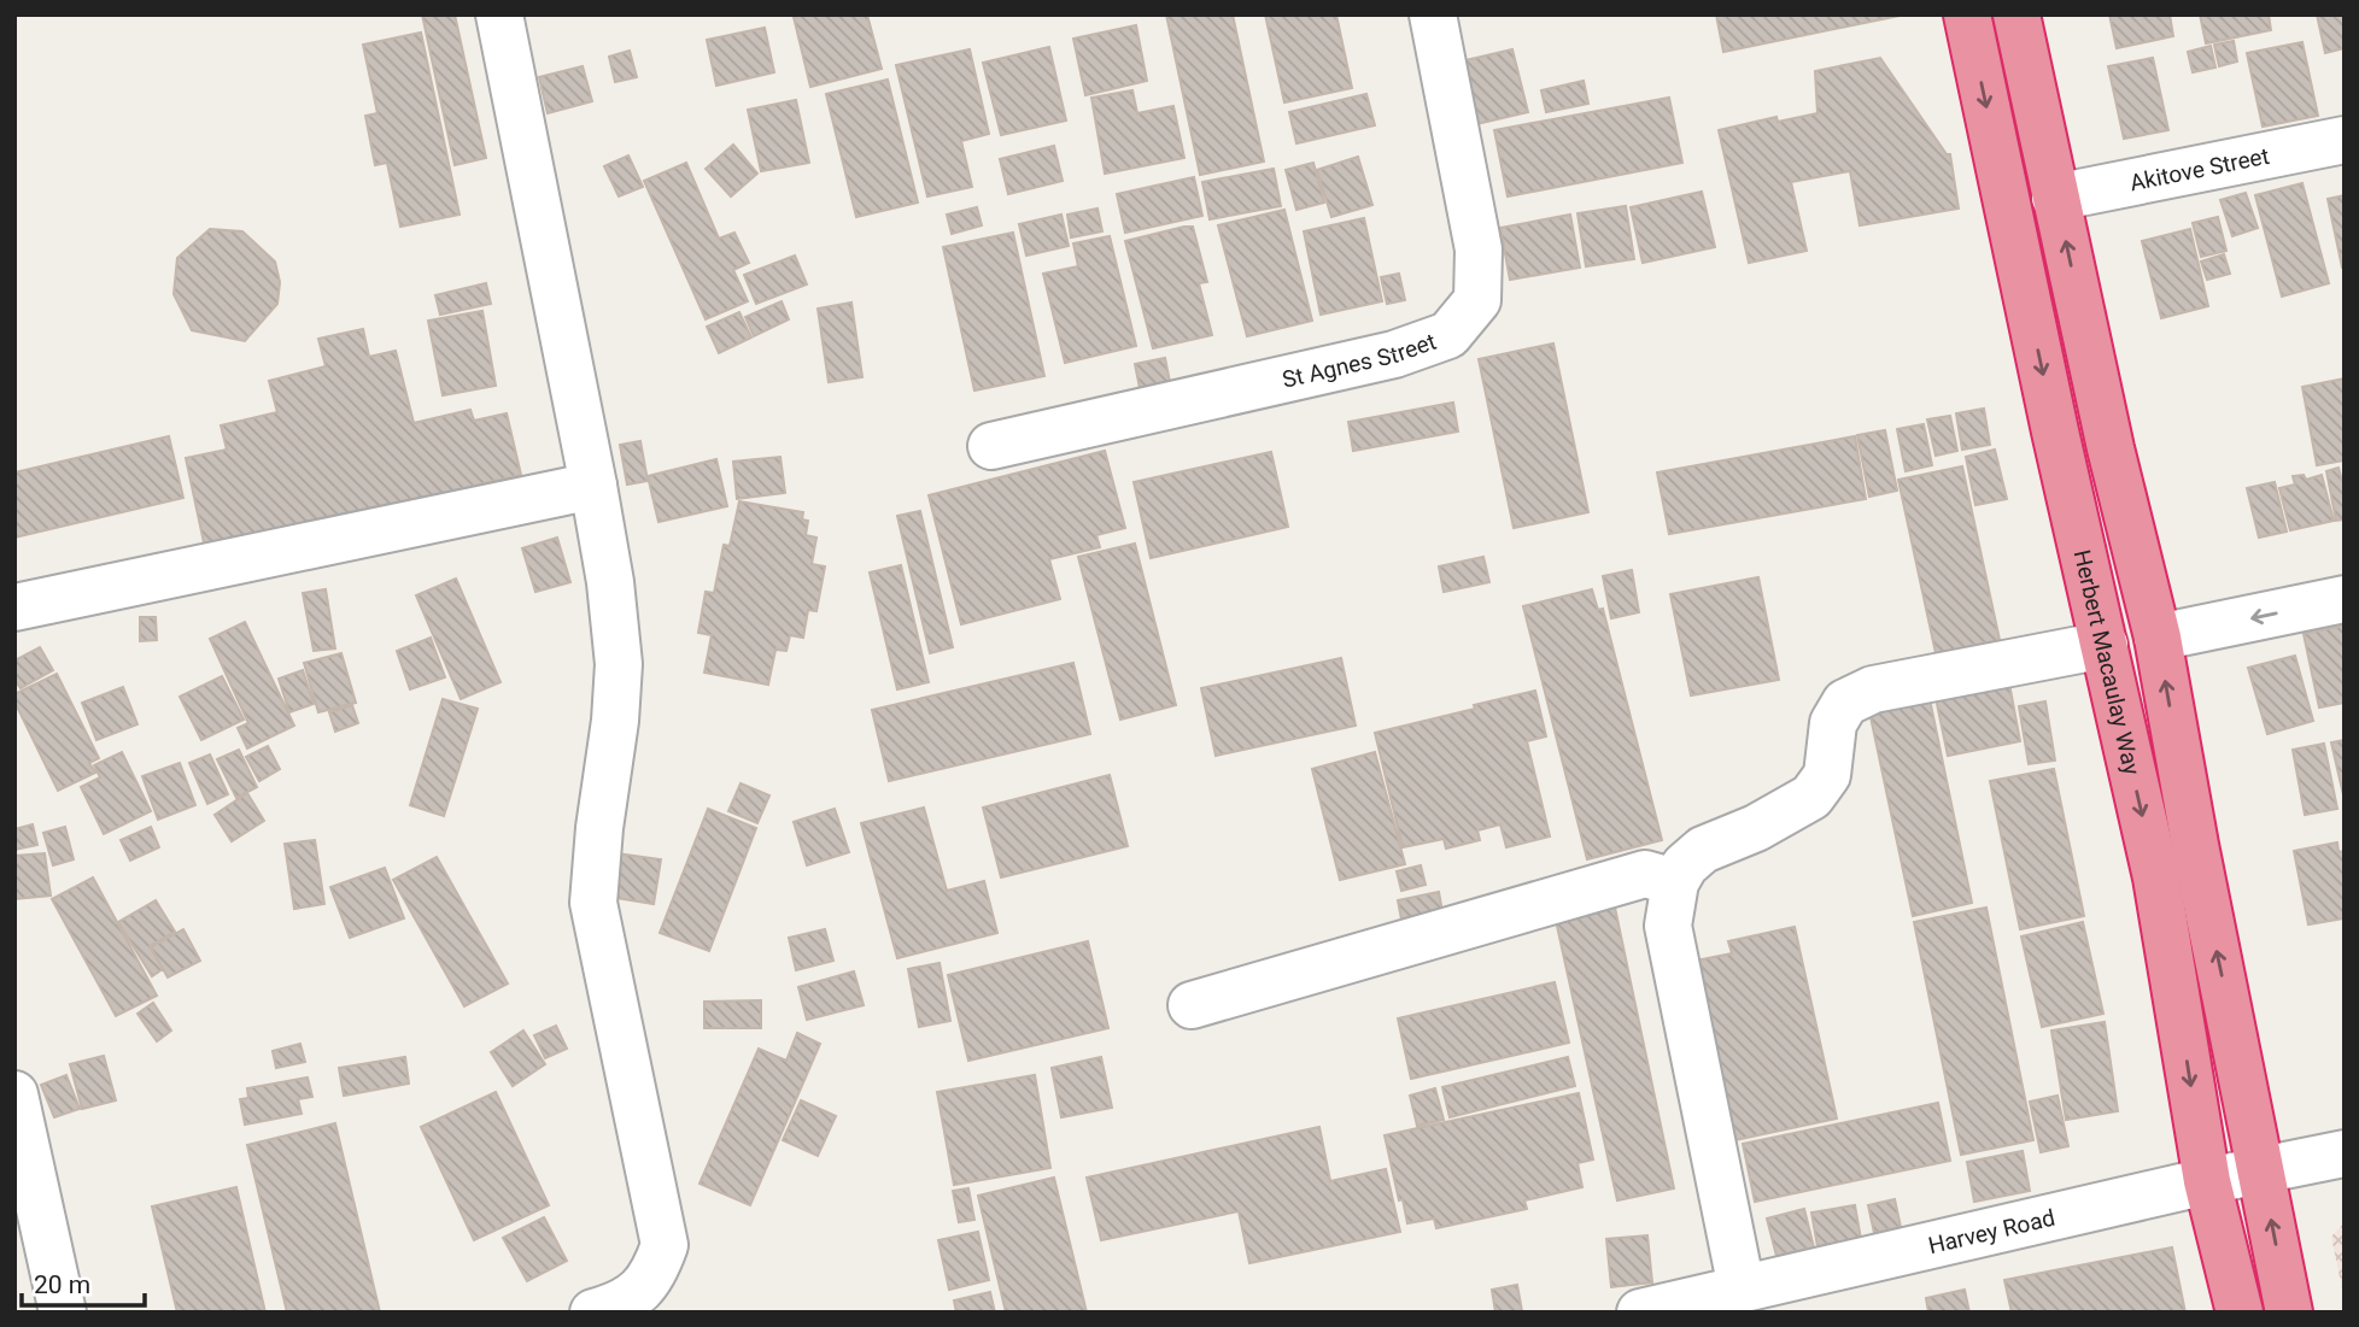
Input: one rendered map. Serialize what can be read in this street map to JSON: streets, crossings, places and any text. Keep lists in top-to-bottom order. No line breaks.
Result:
{"streets":{"highway":["Herbert Macaulay Way"],"street":["Akitove Street","St Agnes Street","Harvey Road"]},"crossings":[["Akitove Street","Herbert Macaulay Way"],["Herbert Macaulay Way","Harvey Road"]],"scale_bar":"20 m"}
